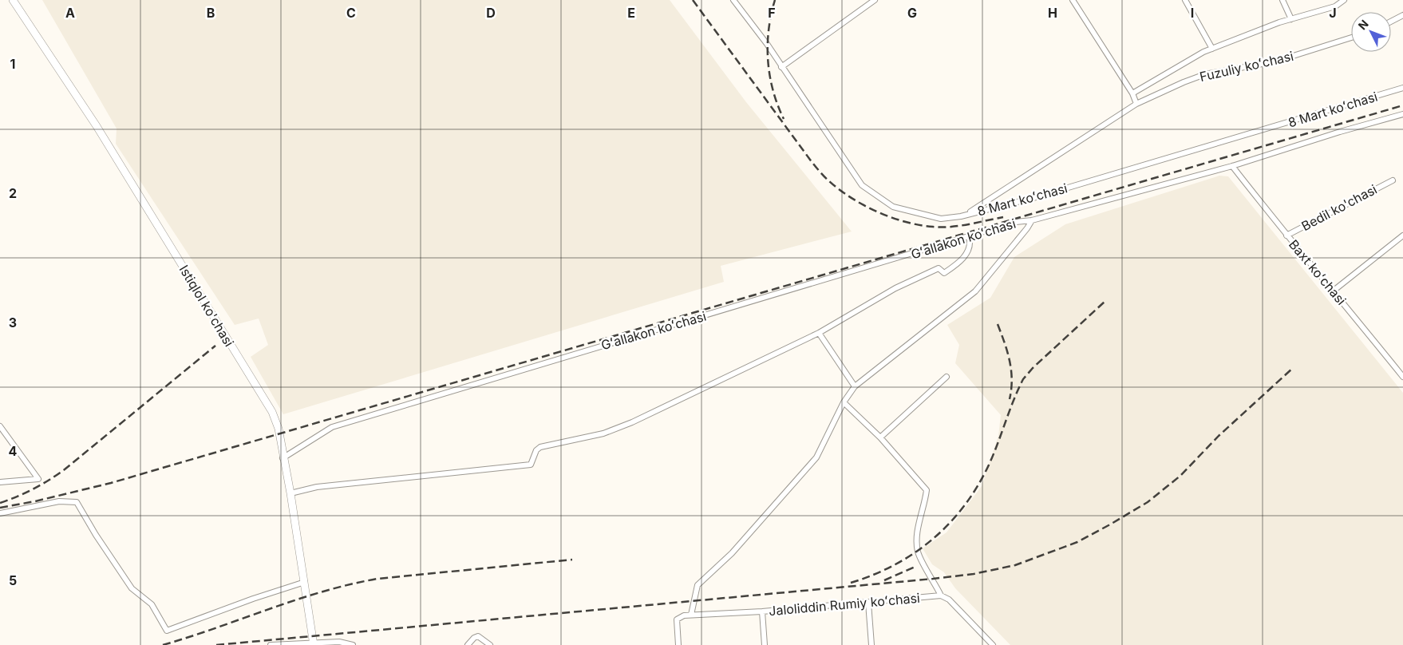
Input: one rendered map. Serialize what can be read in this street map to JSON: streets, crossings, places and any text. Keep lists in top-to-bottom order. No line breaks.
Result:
{"streets":{"main road":["Istiqlol ko'chasi"],"street":["Fuzuliy koʻchasi","8 Mart koʻchasi","Bedil ko'chasi","Gʻallakon koʻchasi","Baxt koʻchasi","Jaloliddin Rumiy koʻchasi"]},"crossings":[["Fuzuliy koʻchasi","8 Mart koʻchasi"],["Bedil ko'chasi","Baxt koʻchasi"],["Gʻallakon koʻchasi","Baxt koʻchasi"],["Gʻallakon koʻchasi","Istiqlol ko'chasi"]],"north":"top left","grid":{"columns":["A","B","C","D","E","F","G","H","I","J"],"rows":["1","2","3","4","5"]}}
